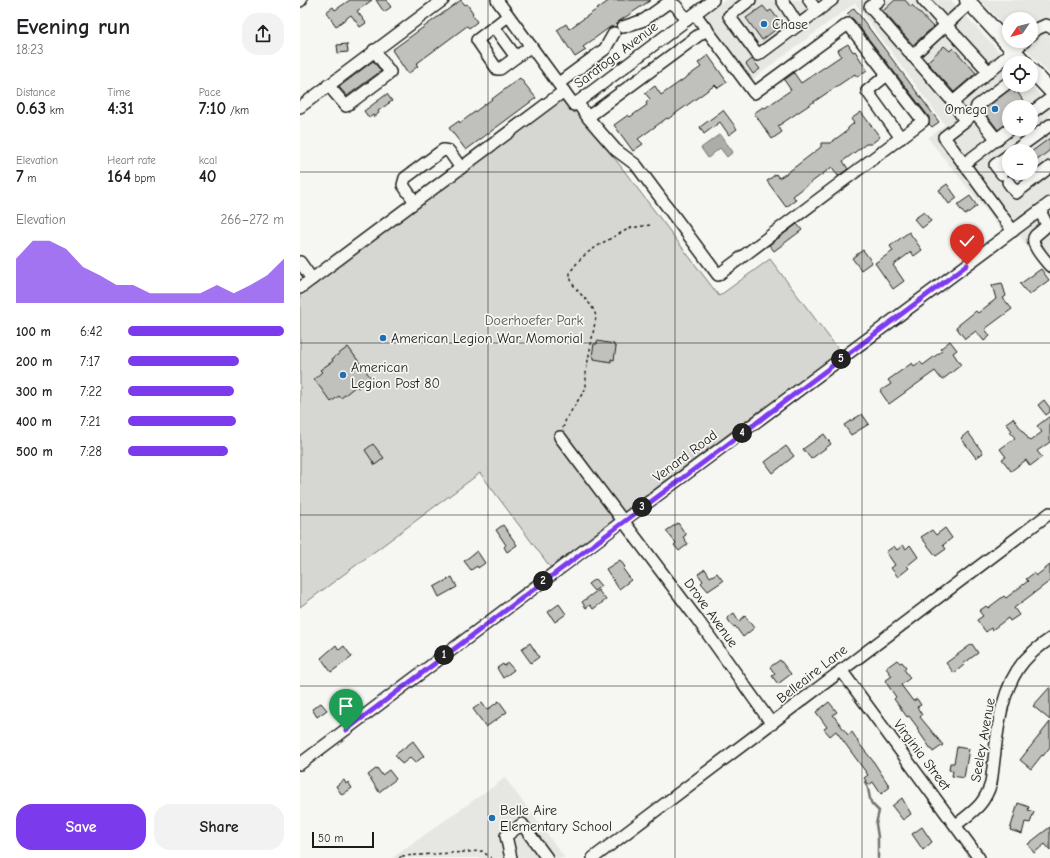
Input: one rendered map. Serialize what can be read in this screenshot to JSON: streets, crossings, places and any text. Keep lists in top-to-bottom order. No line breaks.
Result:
{"streets":{"street":["Saratoga Avenue","Venard Road","Drove Avenue","Belleaire Lane","Seeley Avenue","Virginia Street"]},"crossings":[["Venard Road","Drove Avenue"],["Drove Avenue","Belleaire Lane"],["Belleaire Lane","Virginia Street"],["Seeley Avenue","Virginia Street"]],"parks":["Doerhoefer Park"],"places":["Chase","Omega","American Legion War Momorial","American Legion Post 80","Belle Aire Elementary School"],"scale_bar":"50 m","north":"bottom left","page":{"heading":["Evening run","18:23"],"map_buttons":["+","−"],"stats":[["Distance","0.63 km"],["Time","4:31"],["Pace","7:10 /km"],["Elevation","7 m"],["Heart rate","164 bpm"],["kcal","40"]],"chart":["Elevation","266–272 m"],"list":[{"name":"100 m","note":"6:42"},{"name":"200 m","note":"7:17"},{"name":"300 m","note":"7:22"},{"name":"400 m","note":"7:21"},{"name":"500 m","note":"7:28"}],"pins":["5","4","3","2","1"],"buttons":["Save","Share"],"scale":"50 m"}}
